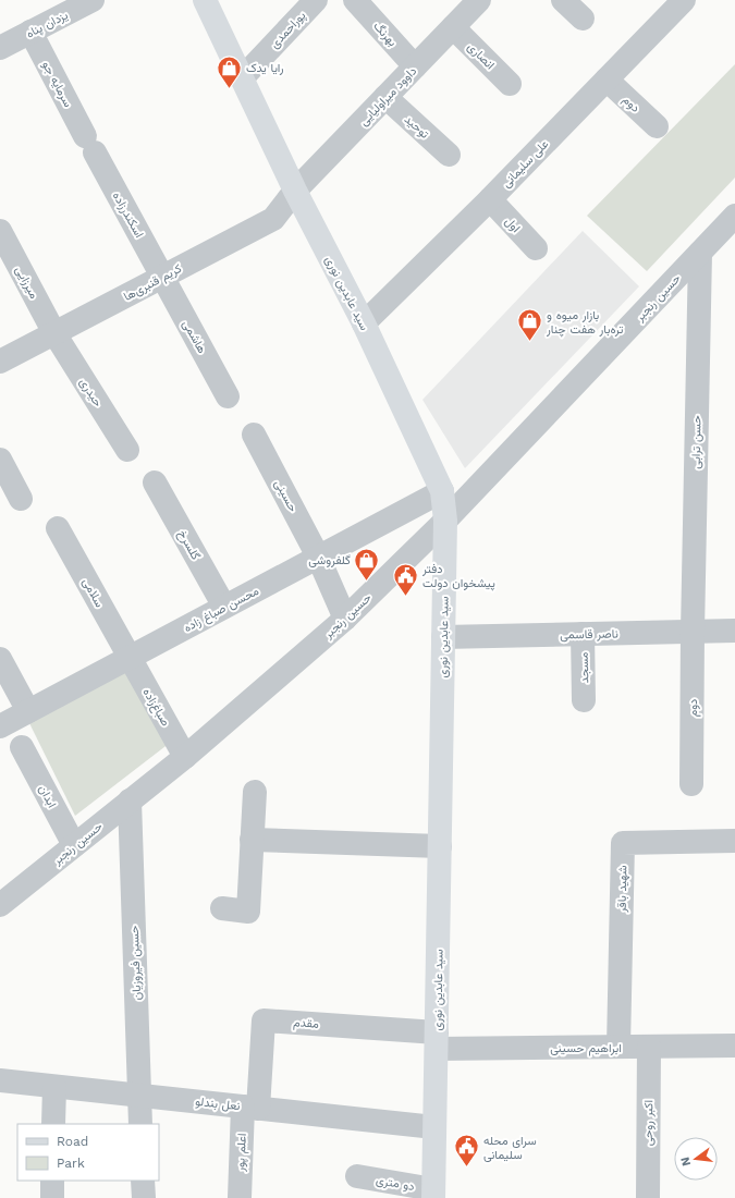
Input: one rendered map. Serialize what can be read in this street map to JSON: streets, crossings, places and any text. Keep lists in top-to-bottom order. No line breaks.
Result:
{"streets":{"main road":["سید عابدین نوری"],"street":["یزدان پناه","پوراحمدی","بهرنگ","انصاری","سرمایه جو","داوود میراولیایی","دوم","توحید","علی سلیمانی","اسکندرزاده","اول","میرزایی","کریم قنبری‌ها","حسین رنجبر","هاشمی","حیدری","حسن ترابی","حسینی","گلسرخ","سلامی","محسن صباغ زاده","ناصر قاسمی","مسجد","صباغ‌زاده","ابدان","شهید باقر","حسین فیروزیان","مقدم","ابراهیم حسینی","نعل بندلو","اکبر روحی","اعلم پور","دو متری"]},"crossings":[["یزدان پناه","سرمایه جو"],["پوراحمدی","سید عابدین نوری"],["بهرنگ","داوود میراولیایی"],["انصاری","داوود میراولیایی"],["سرمایه جو","اسکندرزاده"],["داوود میراولیایی","توحید"],["داوود میراولیایی","کریم قنبری‌ها"],["داوود میراولیایی","سید عابدین نوری"],["دوم","علی سلیمانی"],["دوم","حسن ترابی"],["دوم","ناصر قاسمی"],["علی سلیمانی","اول"],["علی سلیمانی","سید عابدین نوری"],["اسکندرزاده","کریم قنبری‌ها"],["اسکندرزاده","هاشمی"],["میرزایی","کریم قنبری‌ها"],["میرزایی","حیدری"],["کریم قنبری‌ها","سید عابدین نوری"],["کریم قنبری‌ها","هاشمی"],["کریم قنبری‌ها","حیدری"],["سید عابدین نوری","حسین رنجبر"],["سید عابدین نوری","محسن صباغ زاده"],["سید عابدین نوری","ناصر قاسمی"],["سید عابدین نوری","مقدم"],["سید عابدین نوری","ابراهیم حسینی"],["سید عابدین نوری","نعل بندلو"],["سید عابدین نوری","دو متری"],["حسین رنجبر","حسن ترابی"],["حسین رنجبر","صباغ‌زاده"],["حسین رنجبر","ابدان"],["حسین رنجبر","حسین فیروزیان"],["حسن ترابی","ناصر قاسمی"],["حسینی","محسن صباغ زاده"],["گلسرخ","محسن صباغ زاده"],["سلامی","محسن صباغ زاده"],["سلامی","صباغ‌زاده"],["محسن صباغ زاده","صباغ‌زاده"],["ناصر قاسمی","مسجد"],["شهید باقر","ابراهیم حسینی"],["حسین فیروزیان","نعل بندلو"],["مقدم","ابراهیم حسینی"],["مقدم","نعل بندلو"],["مقدم","اعلم پور"],["ابراهیم حسینی","اکبر روحی"],["نعل بندلو","اعلم پور"]],"places":{"shop":["رایا یدک","بازار میوه و تره‌بار هفت چنار","گلفروشی"],"public building":["دفتر پیشخوان دولت","سرای محله سلیمانی"]},"legend":["Road","Park"],"north":"left"}
